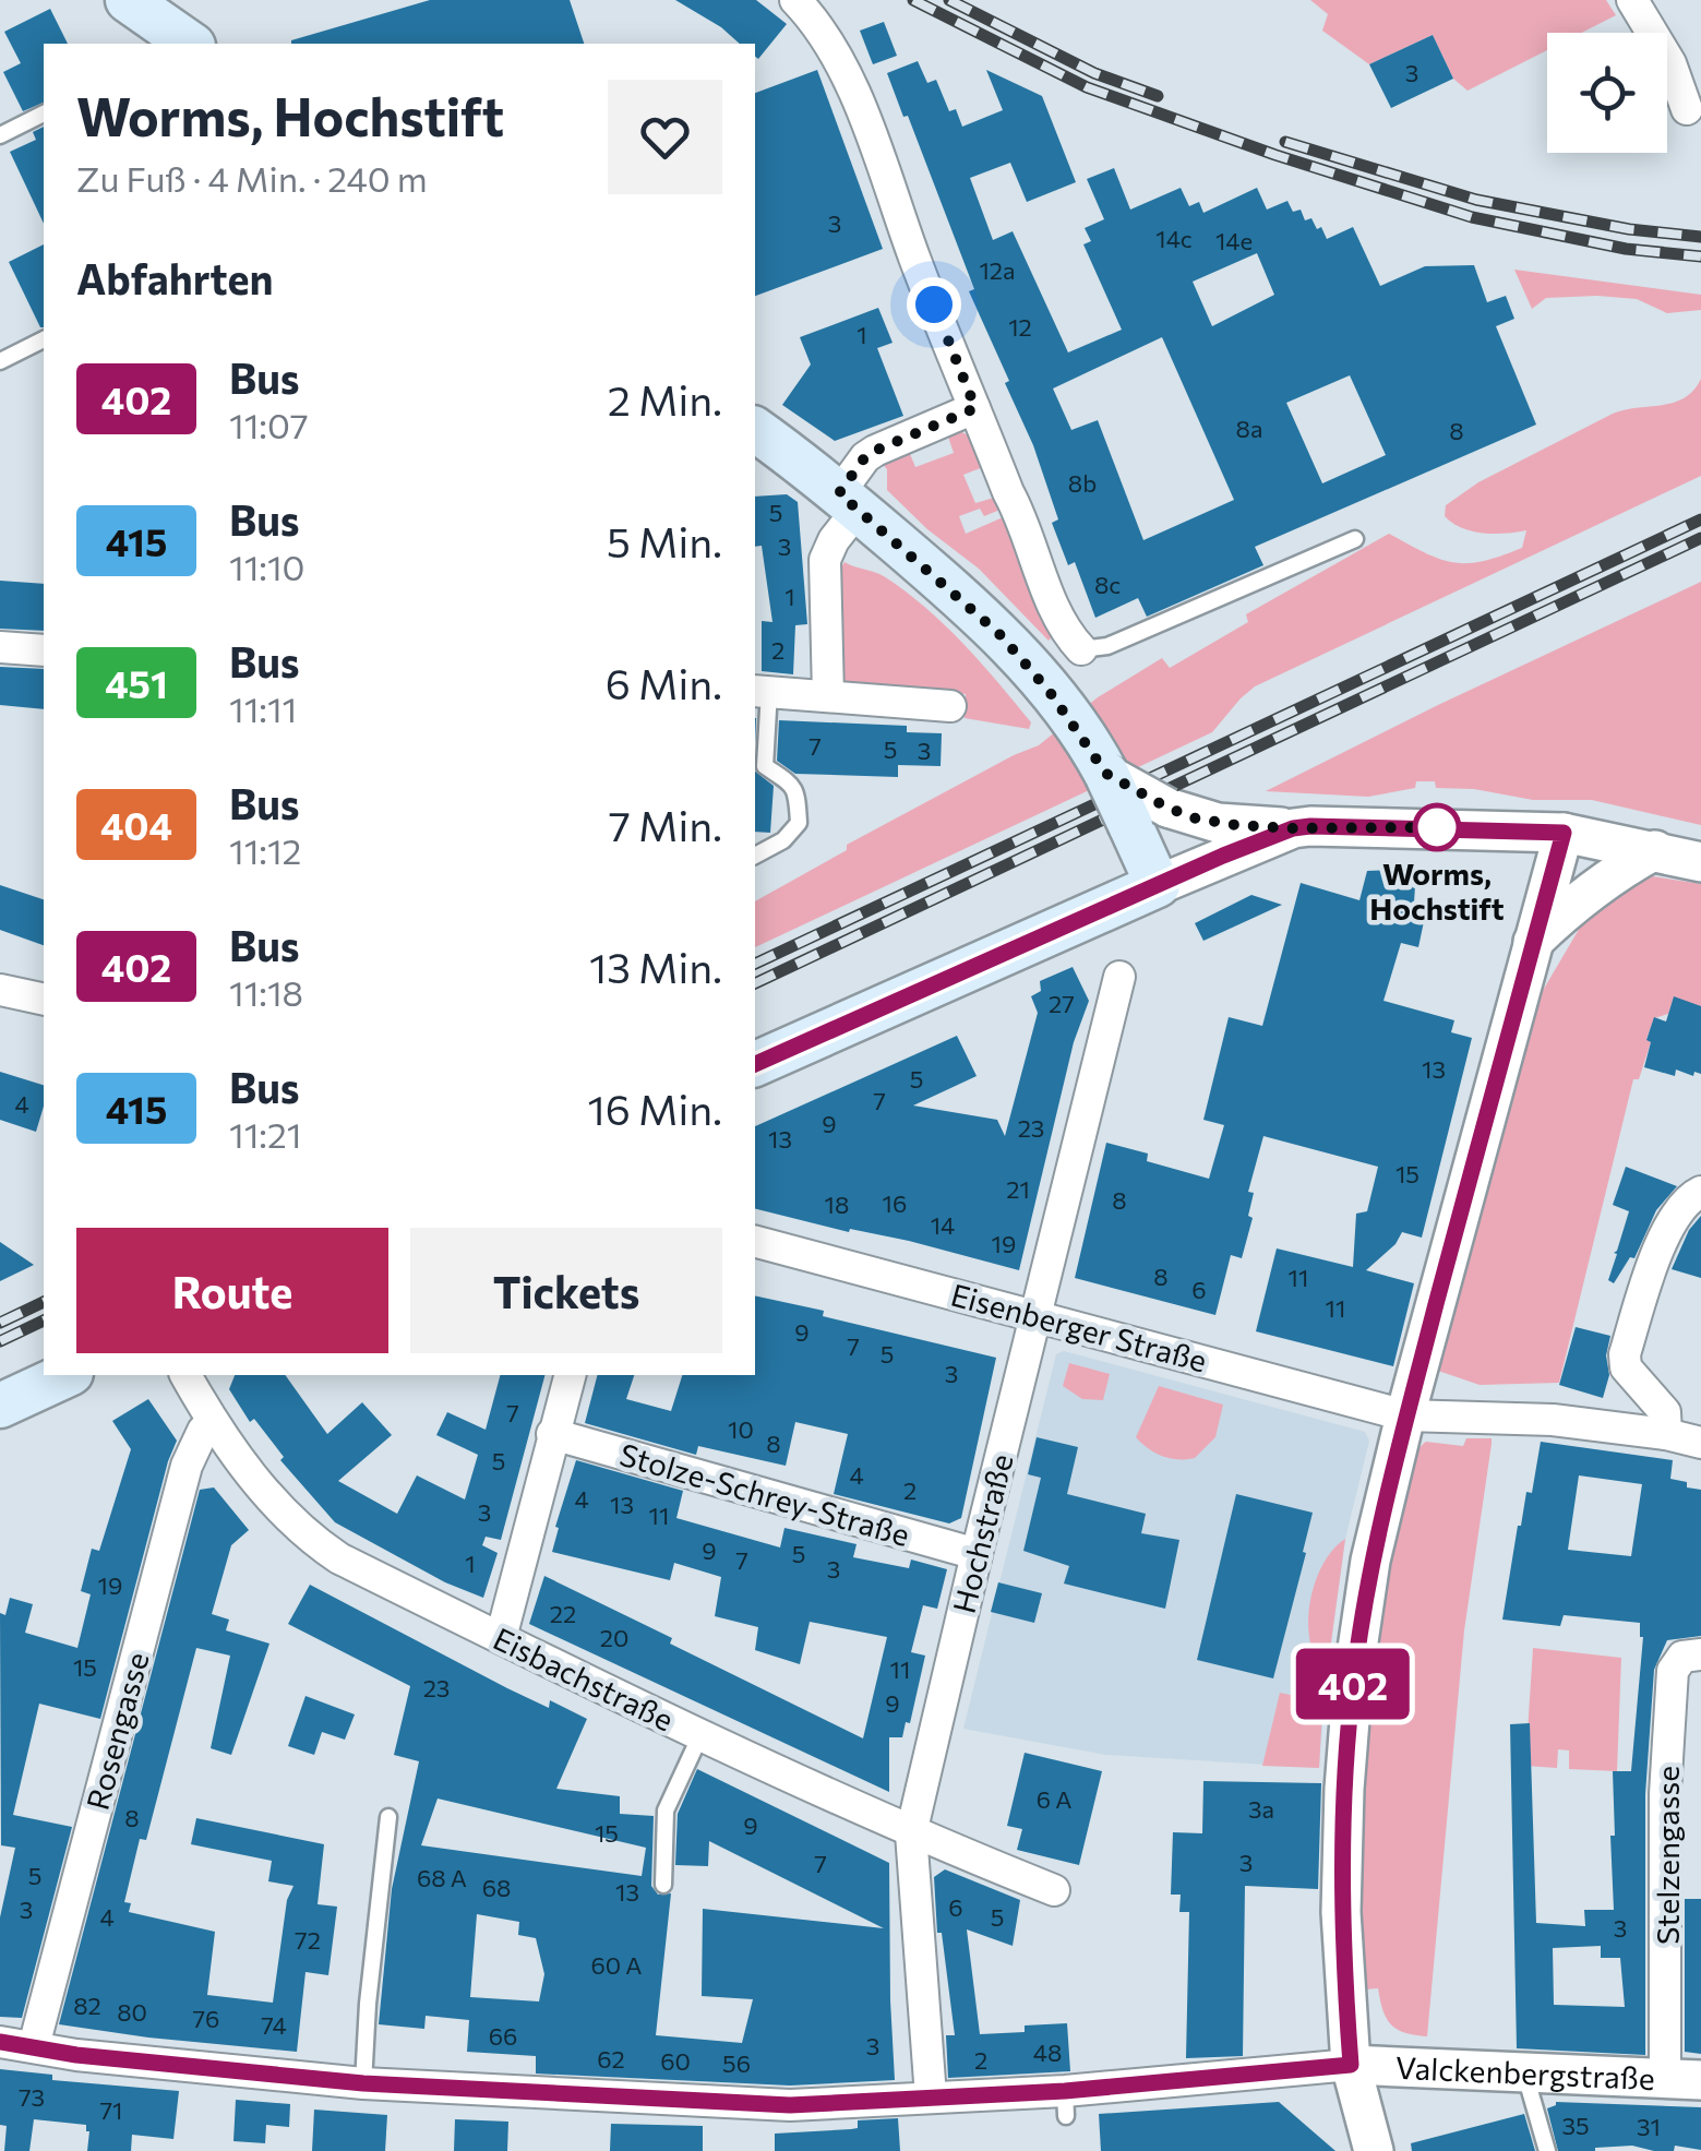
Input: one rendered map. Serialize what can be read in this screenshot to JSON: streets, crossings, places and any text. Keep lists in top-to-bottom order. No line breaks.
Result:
{"streets":{"street":["Eisenberger Straße","Stolze-Schrey-Straße","Hochstraße","Eisbachstraße","Rosengasse","Stelzengasse","Valckenbergstraße"]},"crossings":[["Eisenberger Straße","Hochstraße"],["Stolze-Schrey-Straße","Hochstraße"],["Hochstraße","Eisbachstraße"],["Eisbachstraße","Rosengasse"],["Stelzengasse","Valckenbergstraße"]],"places":["Worms, Hochstift"],"lines":["bus line 402"],"house_numbers":["3","3","14c","14e","12a","12","1","8a","8","8b","5","3","8c","1","2","7","5","3","27","13","5","7","4","9","23","13","15","21","8","16","18","14","19","8","11","6","11","9","7","5","3","7","10","8","5","4","2","4","13","3","11","9","5","7","1","3","19","22","20","15","11","23","9","6 A","3a","8","9","15","3","7","5","68 A","68","13","6","3","4","5","3","72","60 A","82","80","76","74","66","3","48","62","2","60","56","73","71","35","31"],"page":{"on_map":"402","heading":[["Worms, Hochstift","Zu Fuß · 4 Min. · 240 m"],"Abfahrten"],"list":[{"mark":"402","name":"Bus","note":"11:07","value":"2 Min."},{"mark":"415","name":"Bus","note":"11:10","value":"5 Min."},{"mark":"451","name":"Bus","note":"11:11","value":"6 Min."},{"mark":"404","name":"Bus","note":"11:12","value":"7 Min."},{"mark":"402","name":"Bus","note":"11:18","value":"13 Min."},{"mark":"415","name":"Bus","note":"11:21","value":"16 Min."}],"buttons":["Route","Tickets"]}}
